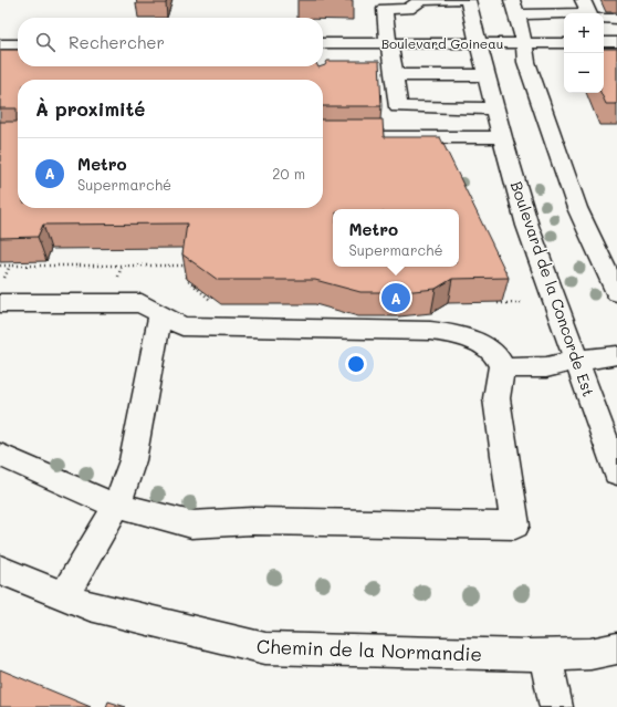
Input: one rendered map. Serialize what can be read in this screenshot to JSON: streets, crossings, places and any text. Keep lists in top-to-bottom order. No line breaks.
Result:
{"streets":{"street":["Boulevard Goineau","Boulevard de la Concorde Est","Chemin de la Normandie"]},"crossings":[["Boulevard Goineau","Boulevard de la Concorde Est"]],"page":{"map_buttons":["+","−"],"search":"Rechercher","heading":"À proximité","list":[{"mark":"A","name":"Metro","note":"Supermarché","value":"20 m"}],"popup":["Metro","Supermarché"],"pins":"A"}}
